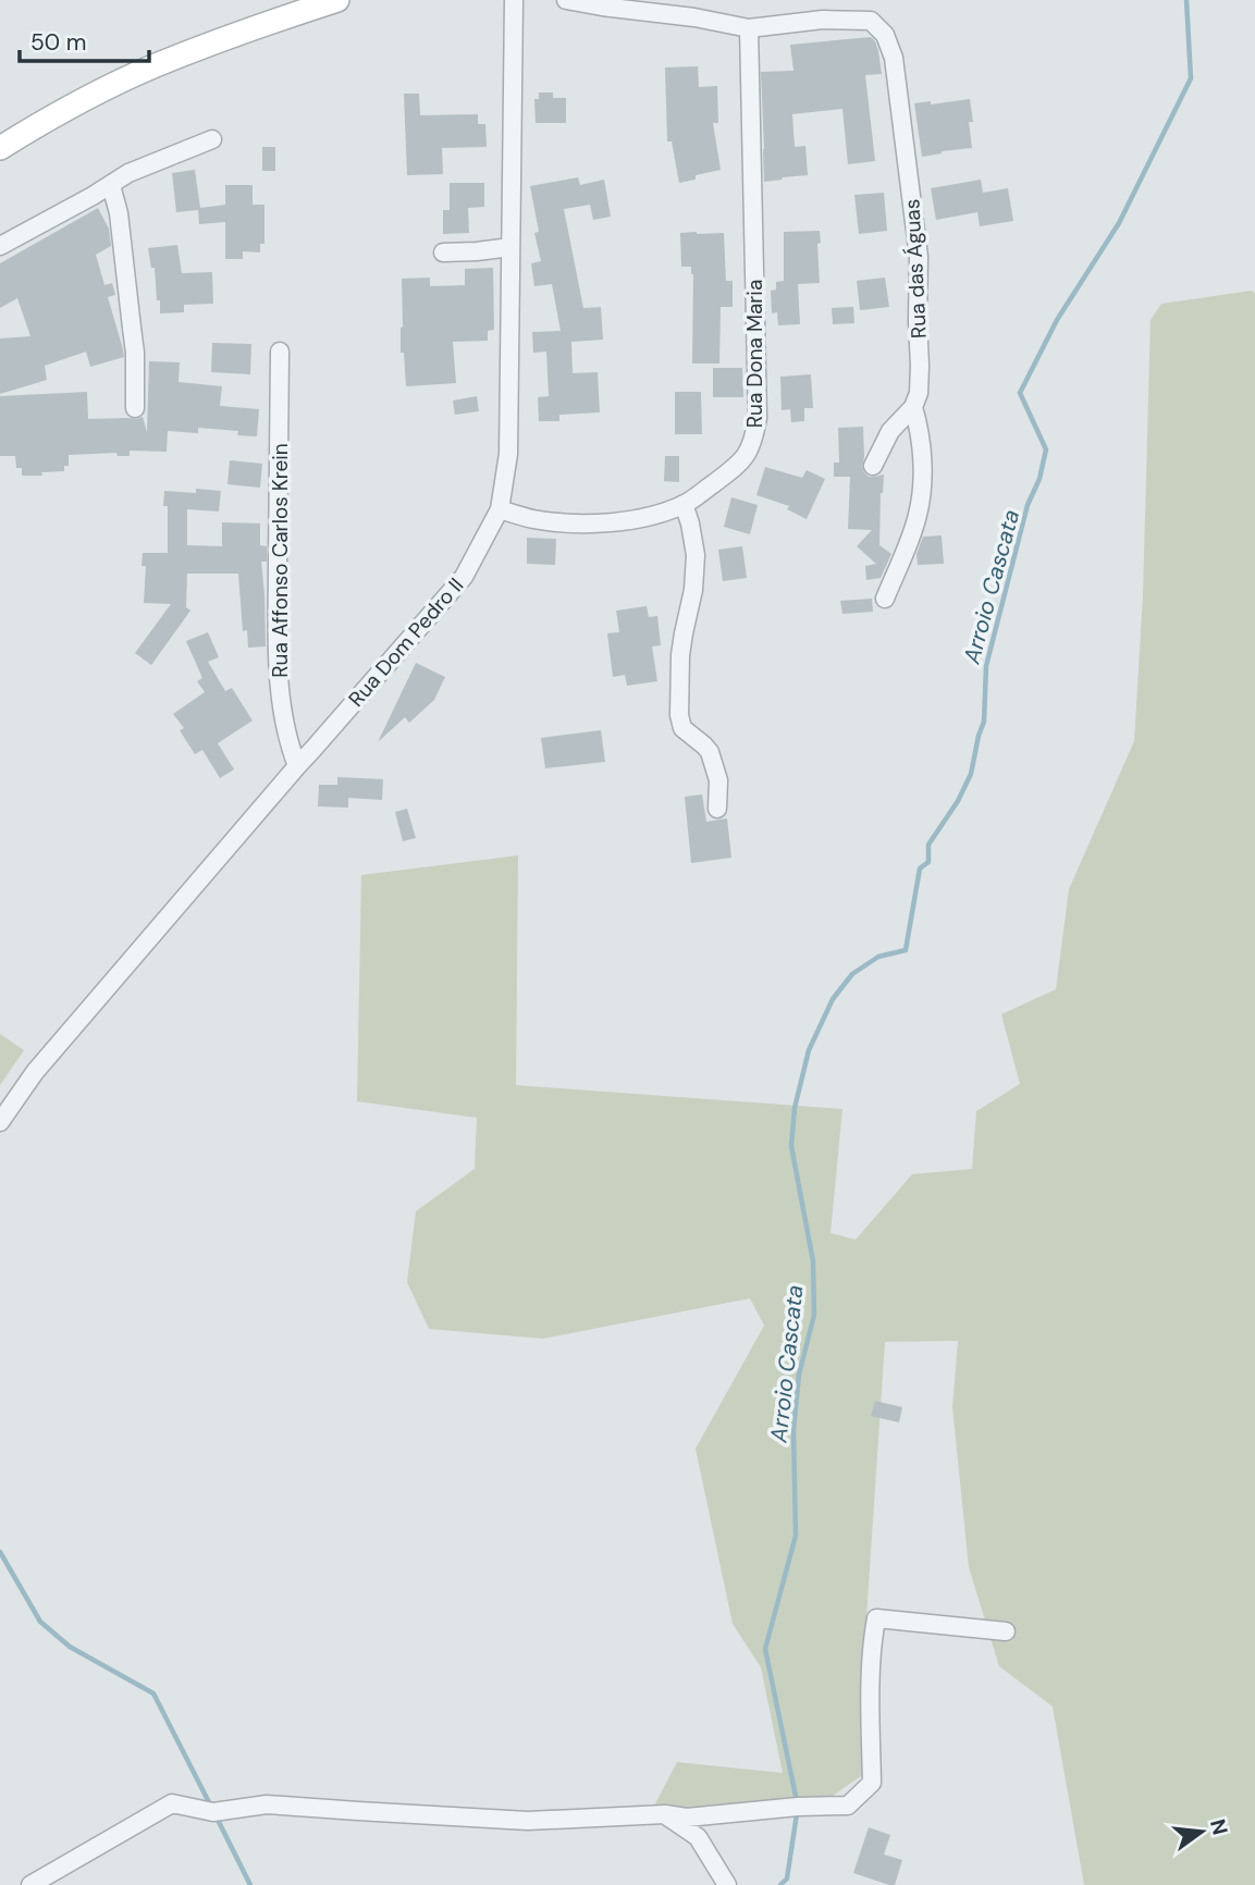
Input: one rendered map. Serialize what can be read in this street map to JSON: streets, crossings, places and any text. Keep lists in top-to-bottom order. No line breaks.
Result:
{"streets":{"street":["Rua das Águas","Rua Dona Maria","Rua Affonso Carlos Krein","Rua Dom Pedro II"]},"crossings":[["Rua das Águas","Rua Dona Maria"],["Rua Dona Maria","Rua Dom Pedro II"],["Rua Affonso Carlos Krein","Rua Dom Pedro II"]],"water":["Arroio Cascata"],"scale_bar":"50 m","north":"right"}
